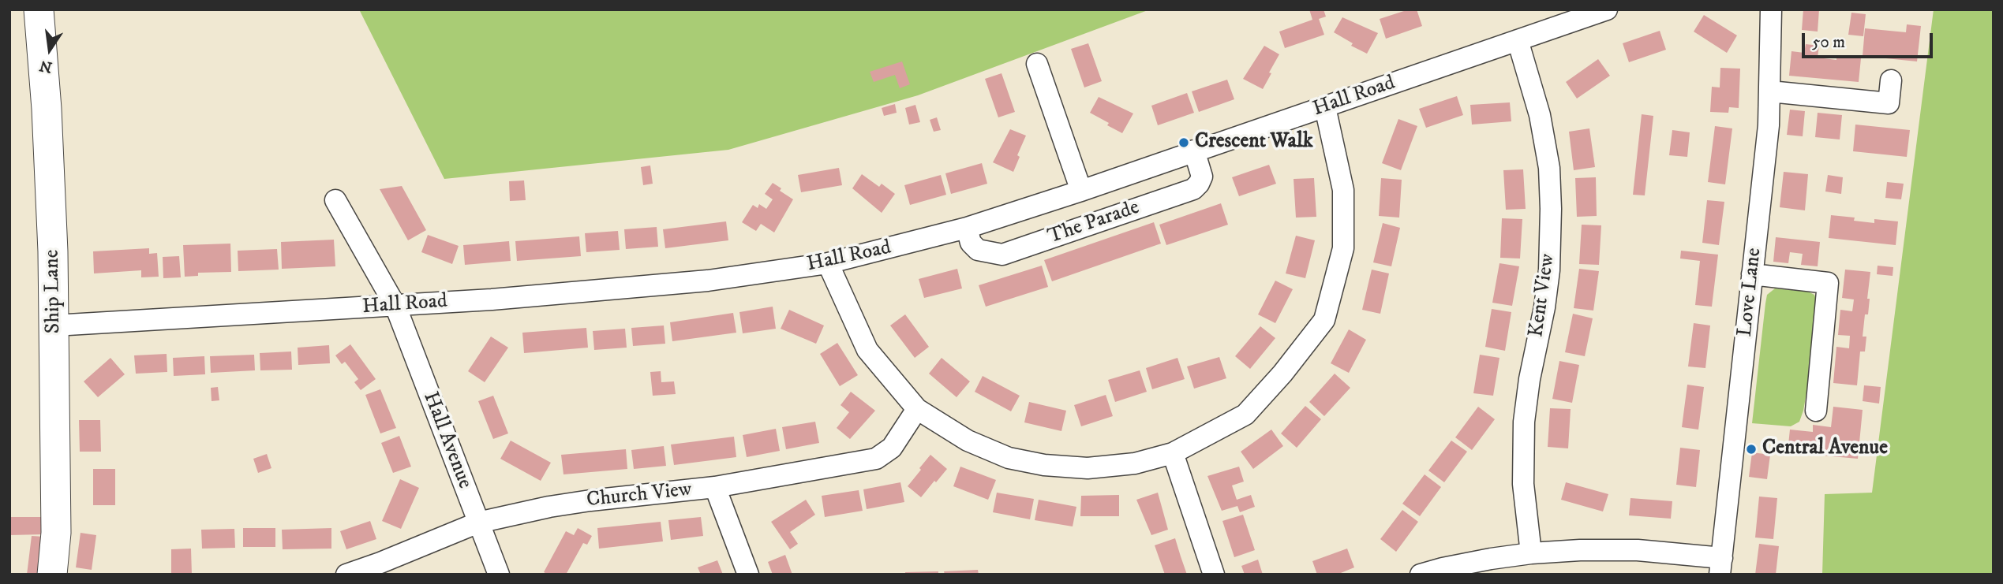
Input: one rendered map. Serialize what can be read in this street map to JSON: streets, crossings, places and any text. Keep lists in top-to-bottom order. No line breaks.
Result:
{"streets":{"street":["Hall Road","The Parade","Ship Lane","Love Lane","Kent View","Hall Avenue","Church View"]},"crossings":[["Hall Road","The Parade"],["Hall Road","Ship Lane"],["Hall Road","Kent View"],["Hall Road","Hall Avenue"],["Hall Avenue","Church View"]],"places":["Crescent Walk","Central Avenue"],"scale_bar":"50 m","north":"bottom"}
